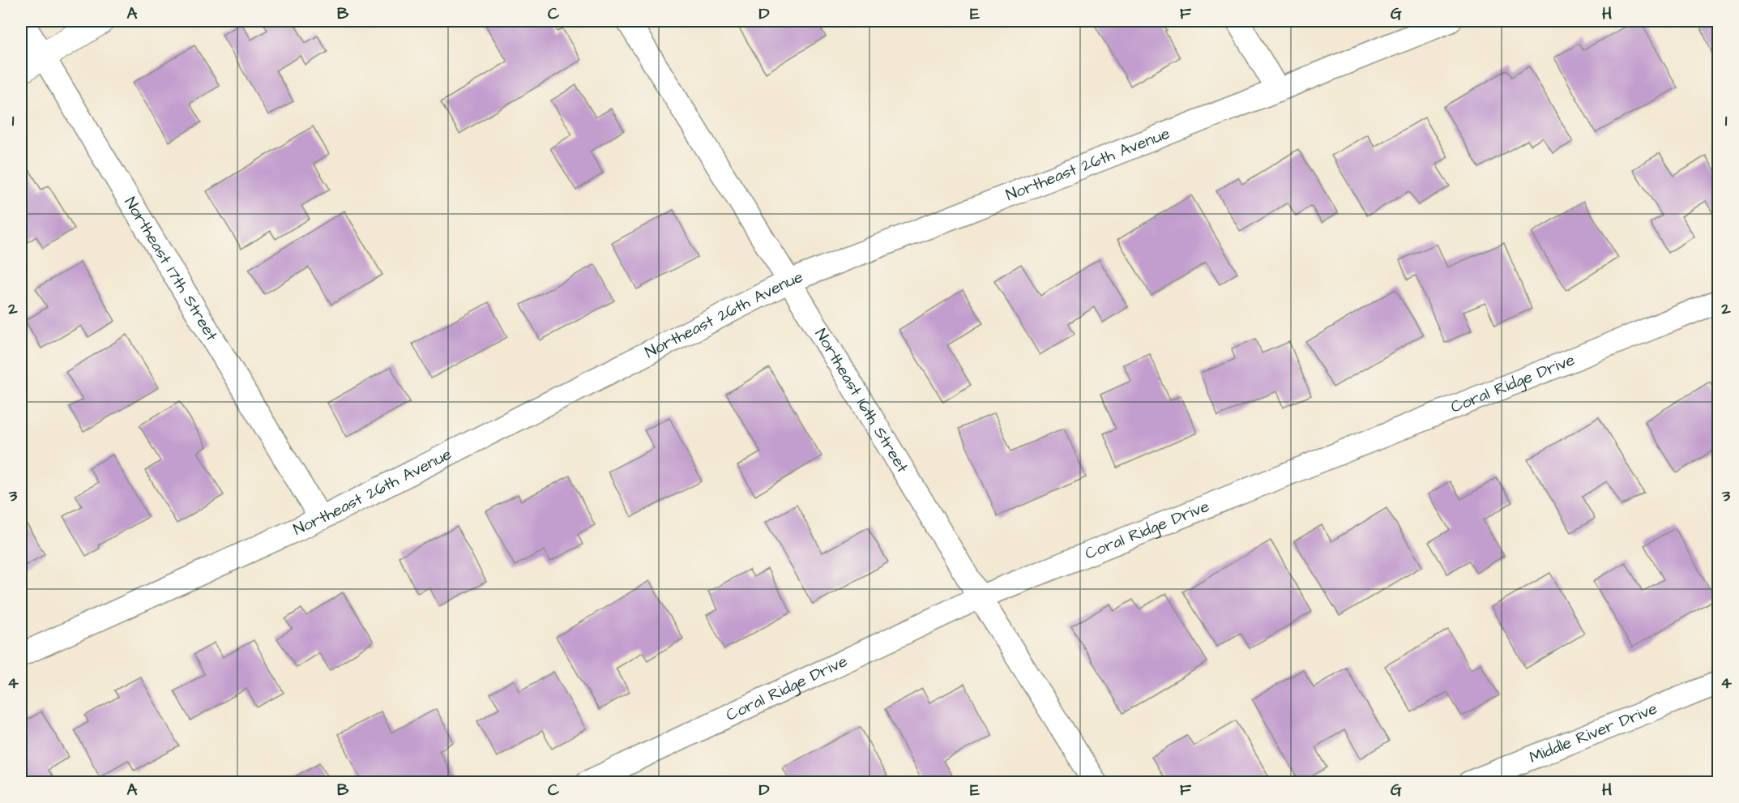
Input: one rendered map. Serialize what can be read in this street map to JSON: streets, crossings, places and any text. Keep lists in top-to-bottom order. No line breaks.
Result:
{"streets":{"street":["Northeast 26th Avenue","Northeast 17th Street","Coral Ridge Drive","Northeast 16th Street","Middle River Drive"]},"crossings":[["Northeast 26th Avenue","Northeast 17th Street"],["Northeast 26th Avenue","Northeast 16th Street"],["Coral Ridge Drive","Northeast 16th Street"]],"grid":{"columns":["A","B","C","D","E","F","G","H"],"rows":["1","2","3","4"]}}
